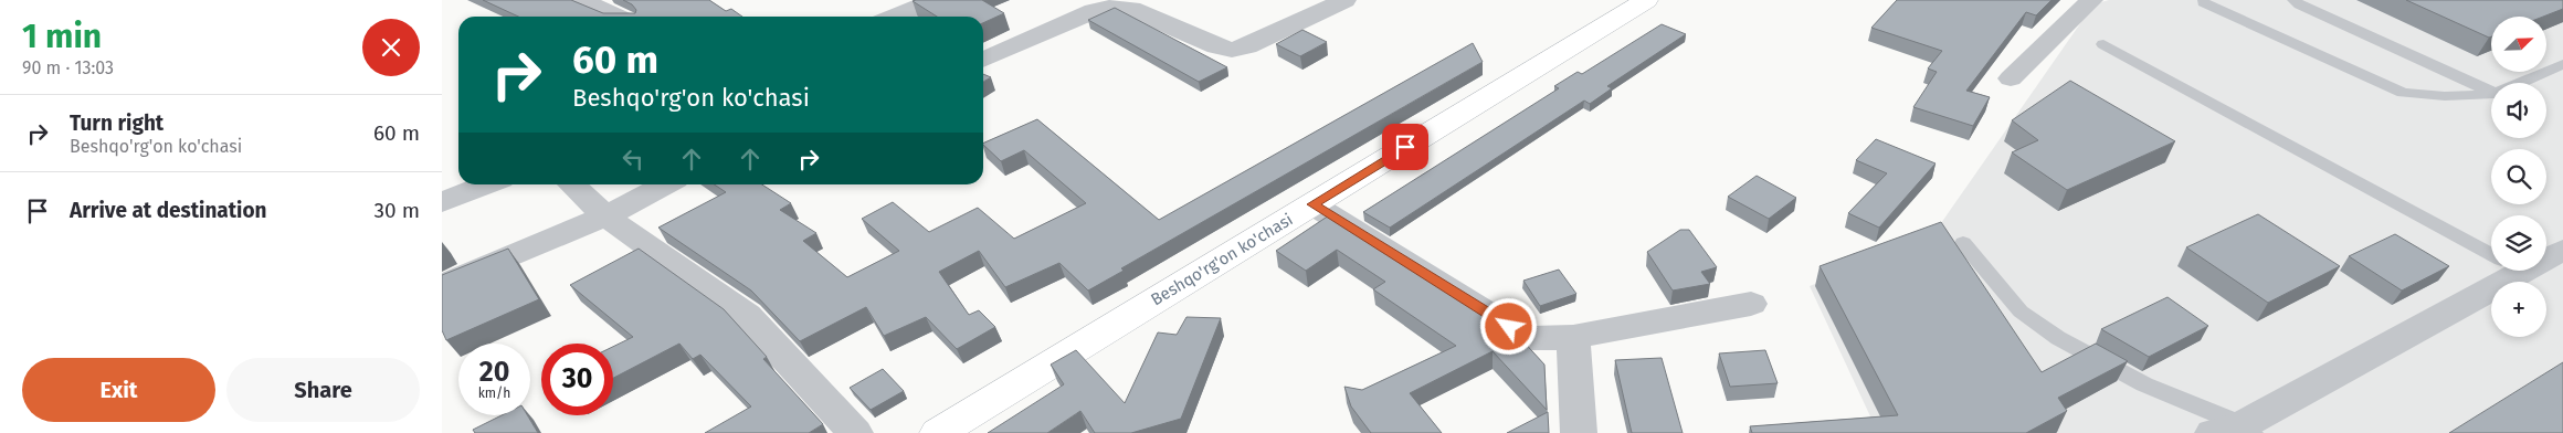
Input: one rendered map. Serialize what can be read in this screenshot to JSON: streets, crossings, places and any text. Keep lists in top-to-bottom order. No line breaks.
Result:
{"streets":{"street":["Beshqo'rg'on ko'chasi"]},"north":"top right","page":{"heading":["1 min","90 m · 13:03"],"map_buttons":"+","turn":["60 m","Beshqo'rg'on ko'chasi"],"list":[{"name":"Turn right","note":"Beshqo'rg'on ko'chasi","value":"60 m"},{"name":"Arrive at destination","value":"30 m"}],"speed":"20 km/h","limit":"30","buttons":["Exit","Share"]}}
